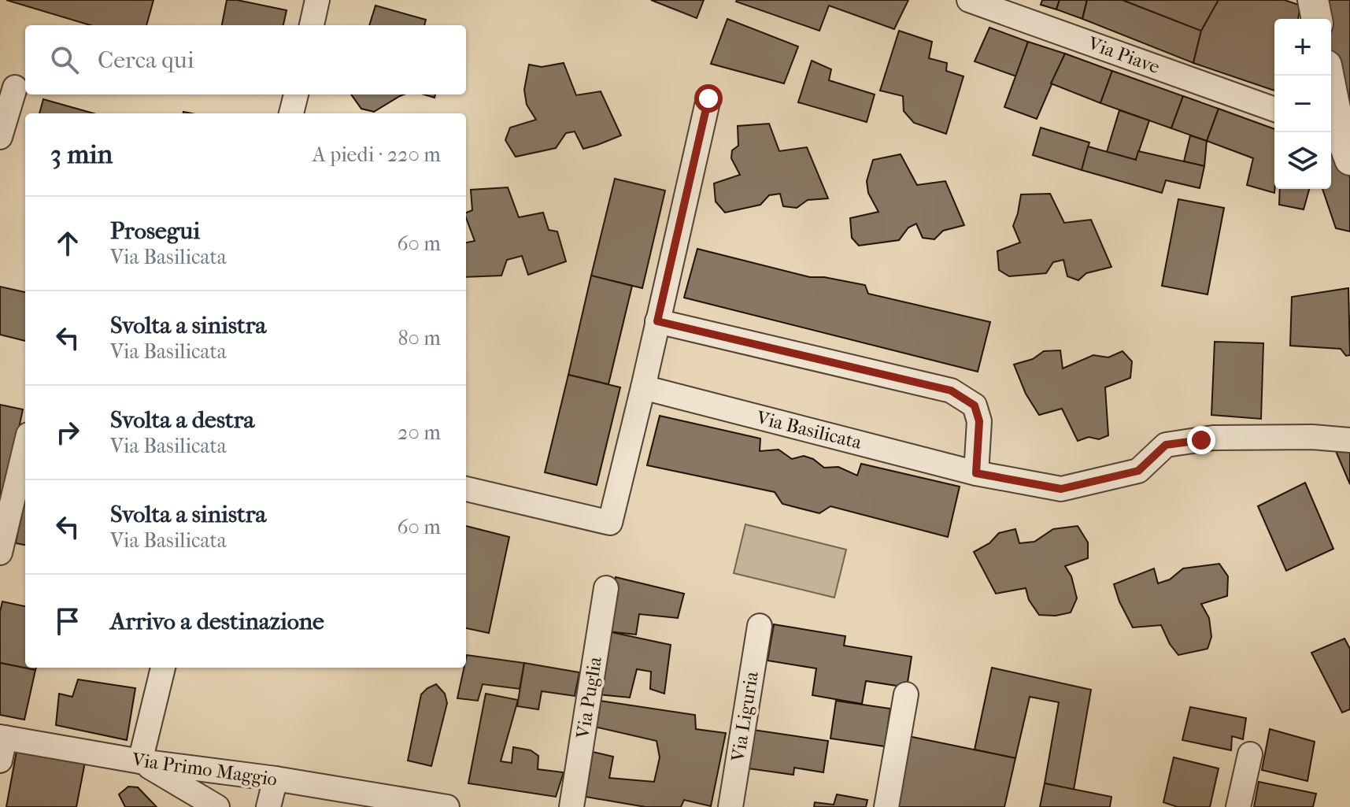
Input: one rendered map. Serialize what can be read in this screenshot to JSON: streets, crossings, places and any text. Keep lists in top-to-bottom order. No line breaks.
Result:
{"streets":{"street":["Via Piave","Via Basilicata","Via Puglia","Via Liguria","Via Primo Maggio"]},"page":{"map_buttons":["+","−"],"search":"Cerca qui","heading":["3 min","A piedi · 220 m"],"list":[["Prosegui","Via Basilicata","60 m"],["Svolta a sinistra","Via Basilicata","80 m"],["Svolta a destra","Via Basilicata","20 m"],["Svolta a sinistra","Via Basilicata","60 m"],"Arrivo a destinazione"]}}
